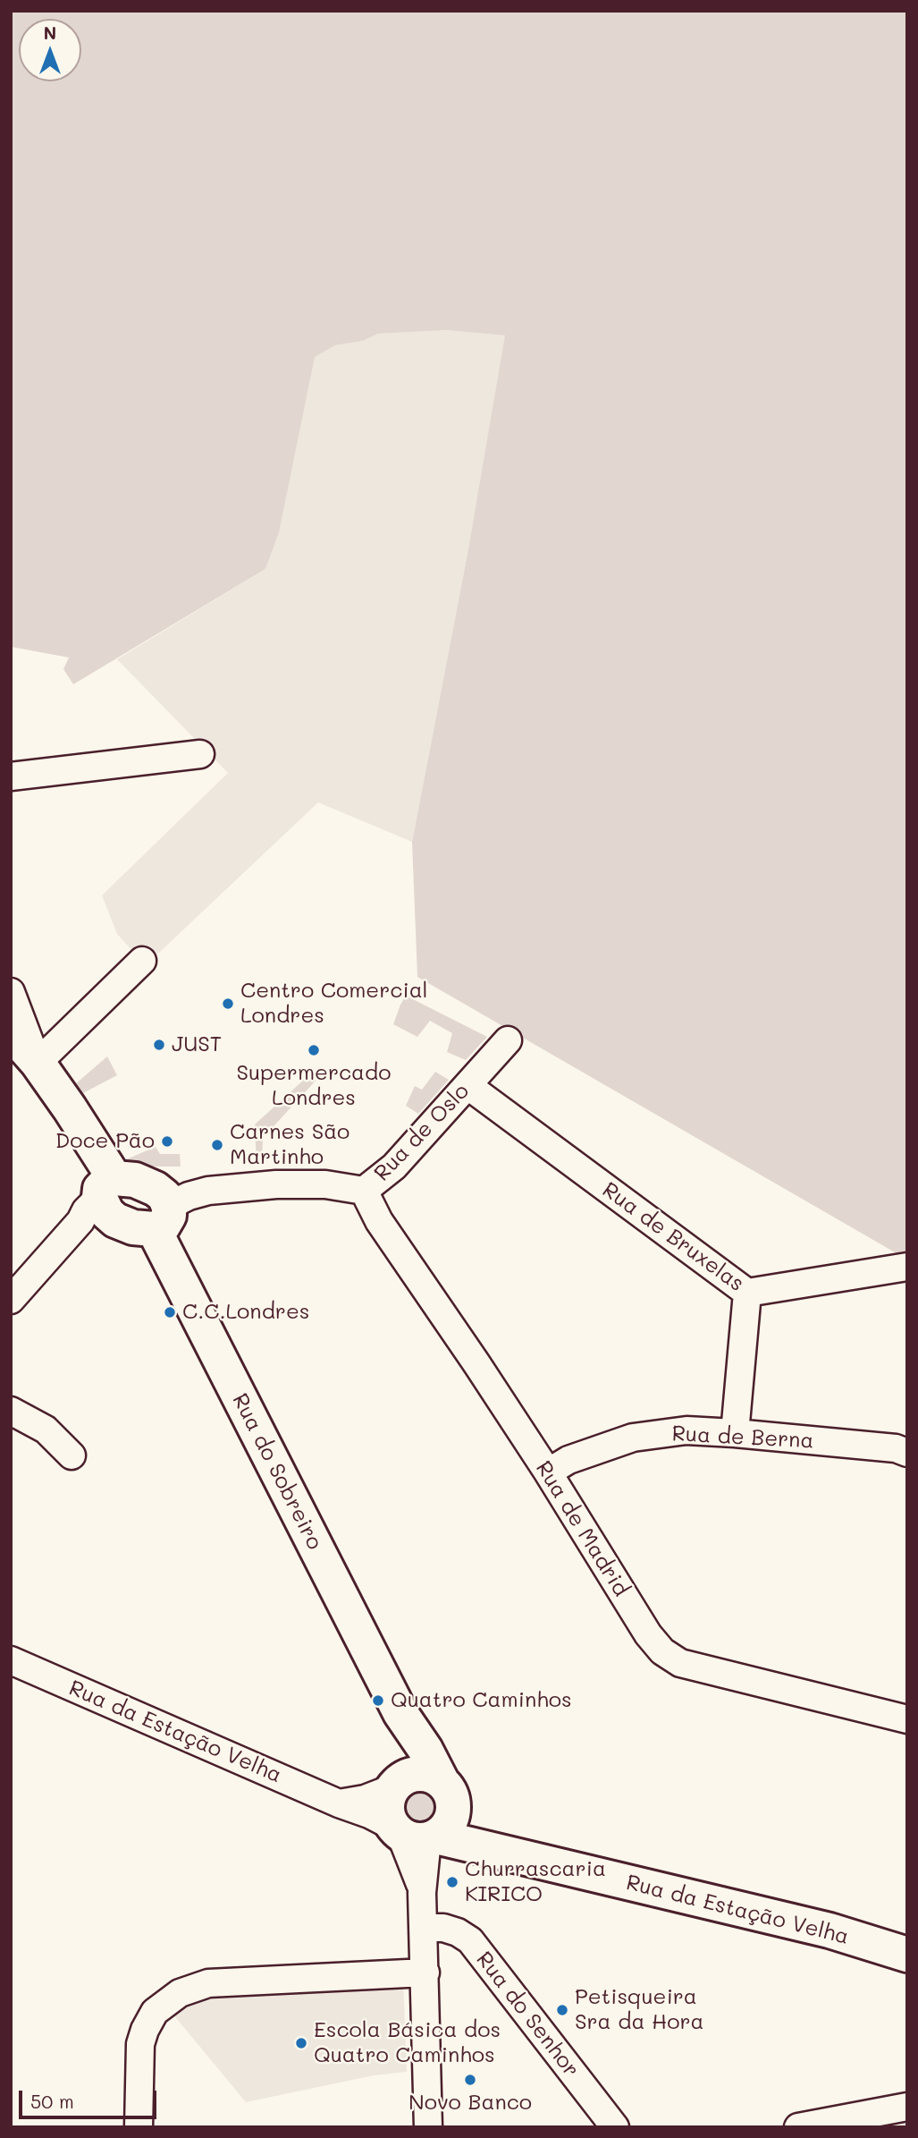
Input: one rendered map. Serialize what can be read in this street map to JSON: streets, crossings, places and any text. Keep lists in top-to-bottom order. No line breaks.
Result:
{"streets":{"main road":["Rua do Sobreiro","Rua da Estação Velha"],"street":["Rua de Oslo","Rua de Bruxelas","Rua de Berna","Rua de Madrid","Rua do Senhor"]},"crossings":[["Rua de Oslo","Rua de Bruxelas"],["Rua de Oslo","Rua do Sobreiro"],["Rua de Oslo","Rua de Madrid"],["Rua de Berna","Rua de Madrid"],["Rua do Sobreiro","Rua da Estação Velha"]],"places":["Centro Comercial Londres","JUST","Supermercado Londres","Doce Pão","Carnes São Martinho","C.C.Londres","Quatro Caminhos","Churrascaria KIRICO","Petisqueira Sra da Hora","Escola Básica dos Quatro Caminhos","Novo Banco"],"scale_bar":"50 m","north":"top"}
